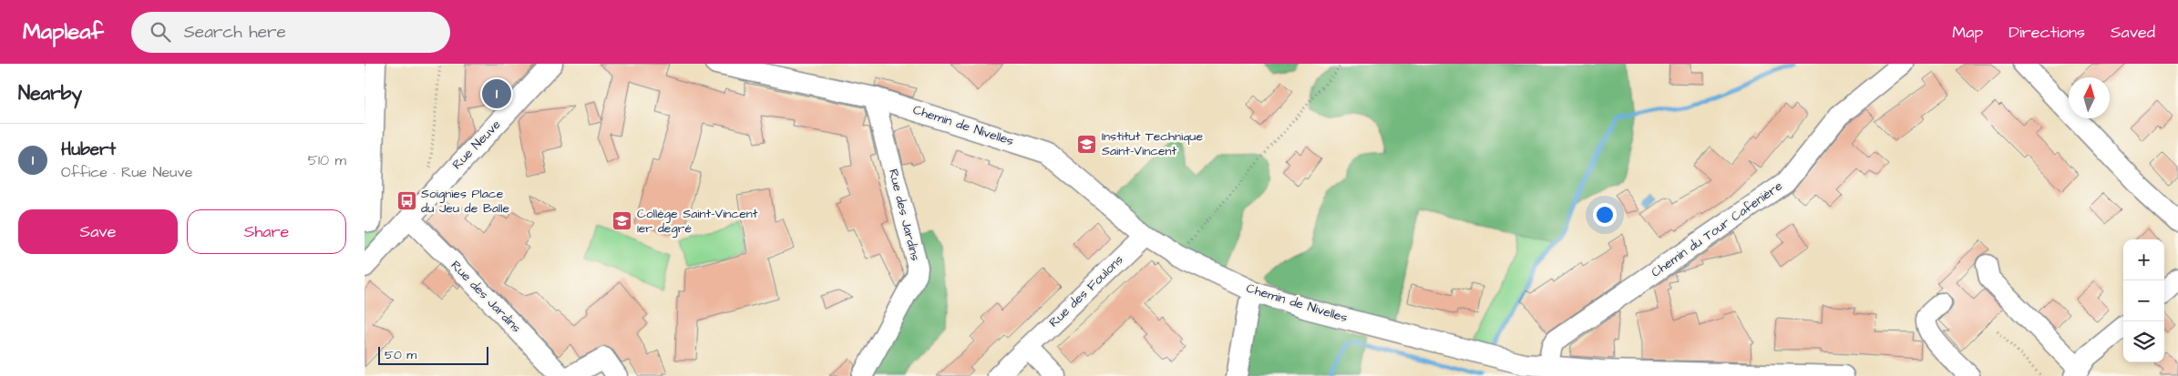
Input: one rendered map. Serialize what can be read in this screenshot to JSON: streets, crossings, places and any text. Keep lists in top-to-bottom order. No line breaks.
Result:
{"streets":{"street":["Chemin de Nivelles","Rue Neuve","Rue des Jardins","Chemin du Tour Cafenière","Rue des Foulons"]},"crossings":[["Chemin de Nivelles","Rue des Jardins"],["Chemin de Nivelles","Chemin du Tour Cafenière"],["Chemin de Nivelles","Rue des Foulons"],["Rue Neuve","Rue des Jardins"]],"places":{"school or university":["Institut Technique Saint-Vincent","Collège Saint-Vincent 1er degré"],"bus stop":["Soignies Place du Jeu de Balle"]},"scale_bar":"50 m","north":"top","page":{"header":"Mapleaf","search":"Search here","nav":["Map","Directions","Saved"],"heading":"Nearby","pins":"1","list":[{"mark":"1","name":"Hubert","note":"Office · Rue Neuve","value":"510 m"}],"buttons":["Save","Share"],"map_buttons":["+","−"],"scale":"50 m"}}
